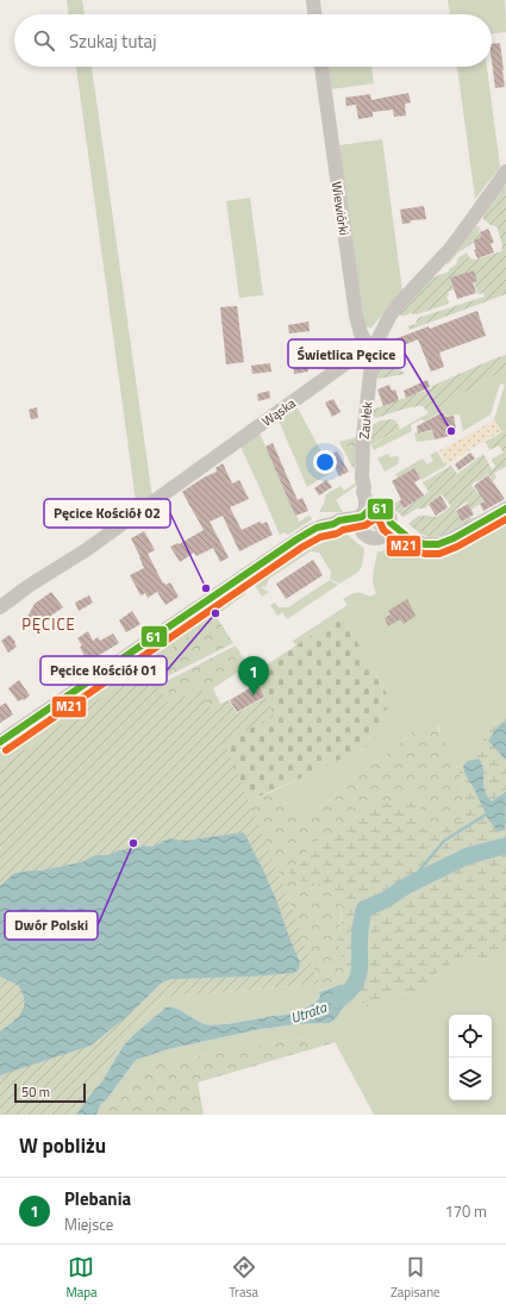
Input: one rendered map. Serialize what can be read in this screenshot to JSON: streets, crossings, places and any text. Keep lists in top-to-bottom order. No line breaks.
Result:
{"streets":{"street":["Wiewiórki","Wąska","Zaułek"]},"crossings":[["Wiewiórki","Wąska"],["Wiewiórki","Zaułek"],["Wąska","Zaułek"]],"districts":["PĘCICE"],"water":["Utrata"],"places":["Świetlica Pęcice","Pęcice Kościół 02","Pęcice Kościół 01","Dwór Polski"],"lines":["transit line 61","transit line M21"],"scale_bar":"50 m","page":{"search":"Szukaj tutaj","pins":"1","scale":"50 m","heading":"W pobliżu","list":[{"mark":"1","name":"Plebania","note":"Miejsce","value":"170 m"}],"nav":["Mapa","Trasa","Zapisane"]}}
